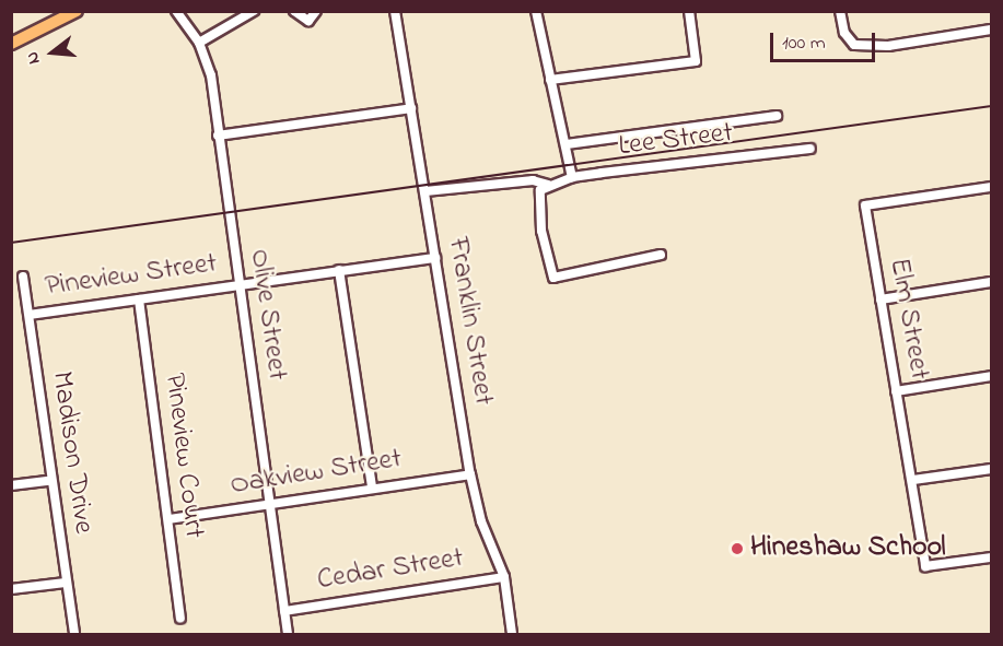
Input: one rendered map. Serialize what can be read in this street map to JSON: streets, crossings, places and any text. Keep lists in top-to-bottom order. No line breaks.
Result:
{"streets":{"street":["Lee Street","Pineview Street","Olive Street","Elm Street","Franklin Street","Madison Drive","Pineview Court","Oakview Street","Cedar Street"]},"crossings":[["Lee Street","Franklin Street"],["Pineview Street","Olive Street"],["Pineview Street","Franklin Street"],["Pineview Street","Madison Drive"],["Pineview Street","Pineview Court"],["Olive Street","Oakview Street"],["Olive Street","Cedar Street"],["Franklin Street","Oakview Street"],["Franklin Street","Cedar Street"],["Pineview Court","Oakview Street"]],"places":["Hineshaw School"],"scale_bar":"100 m","north":"left"}
